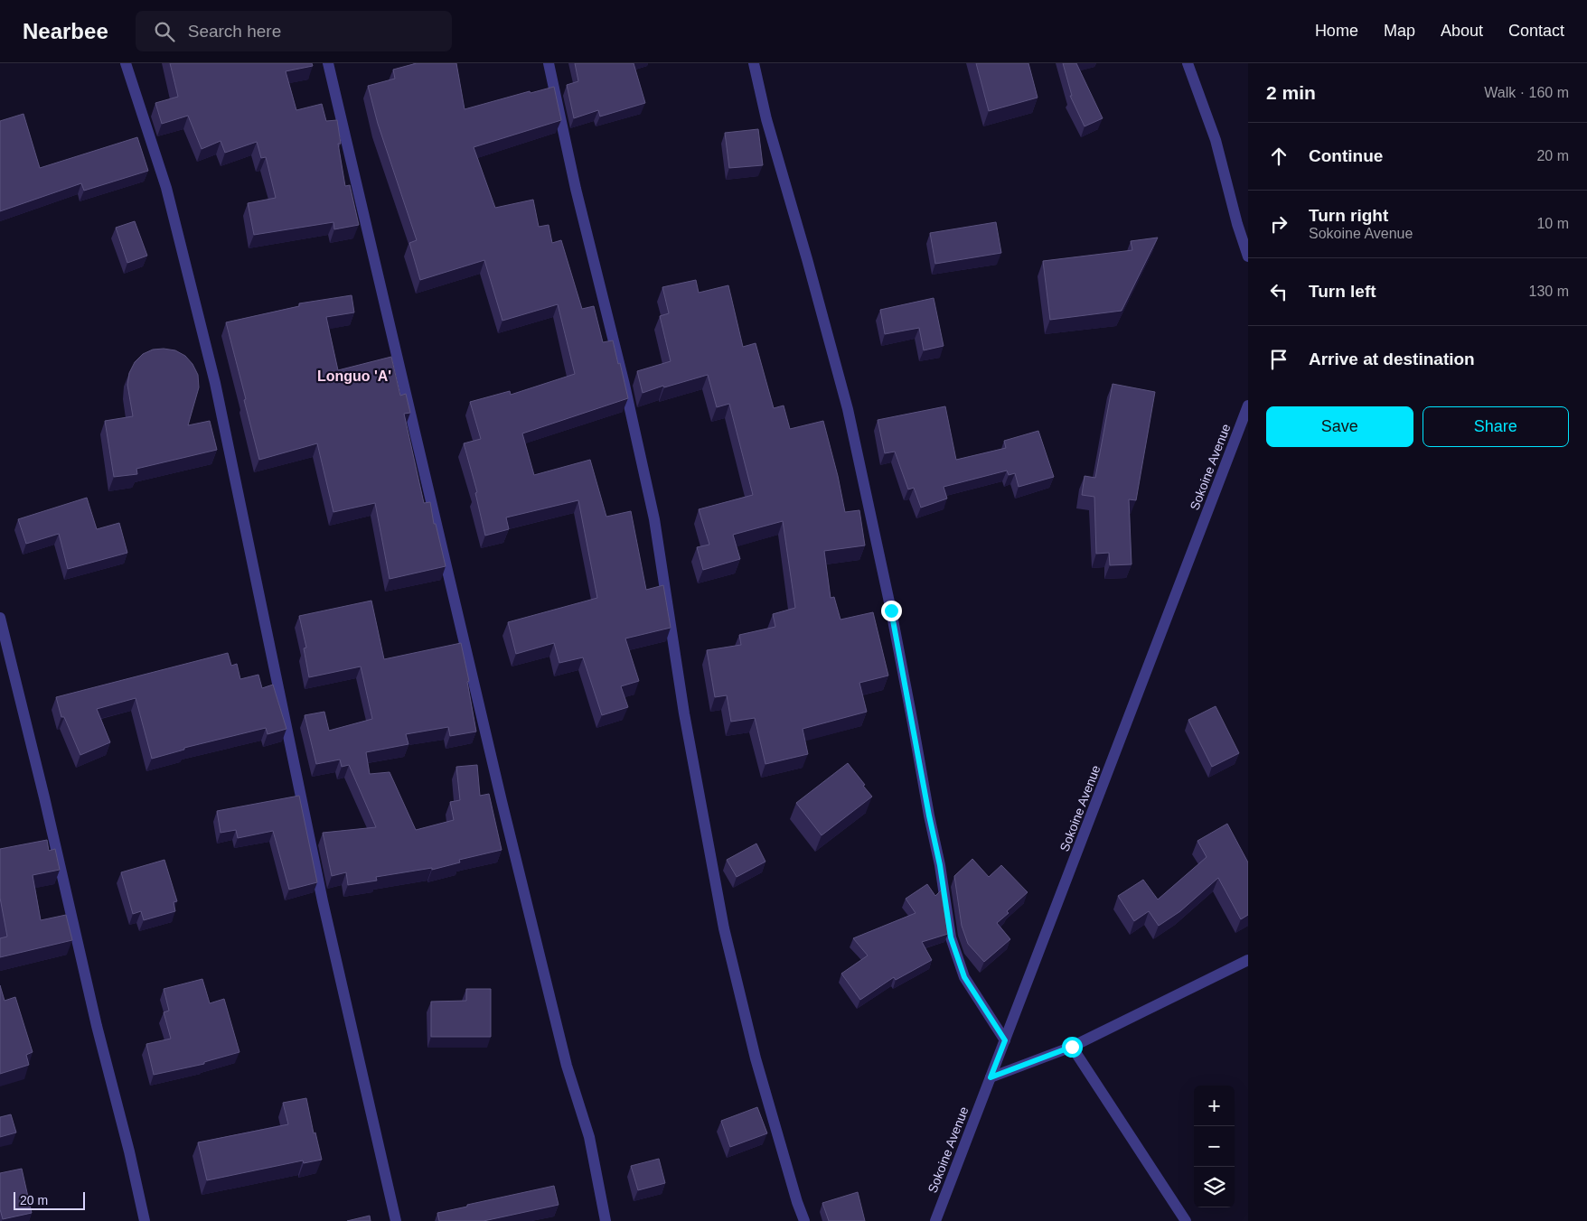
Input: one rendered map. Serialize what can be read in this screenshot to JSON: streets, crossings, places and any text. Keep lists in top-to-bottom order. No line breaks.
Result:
{"streets":{"street":["Sokoine Avenue"]},"districts":["Longuo 'A'"],"scale_bar":"20 m","page":{"header":"Nearbee","search":"Search here","nav":["Home","Map","About","Contact"],"heading":["2 min","Walk · 160 m"],"list":[["Continue","20 m"],["Turn right","Sokoine Avenue","10 m"],["Turn left","130 m"],"Arrive at destination"],"buttons":["Save","Share"],"map_buttons":["+","−"],"scale":"20 m"}}
